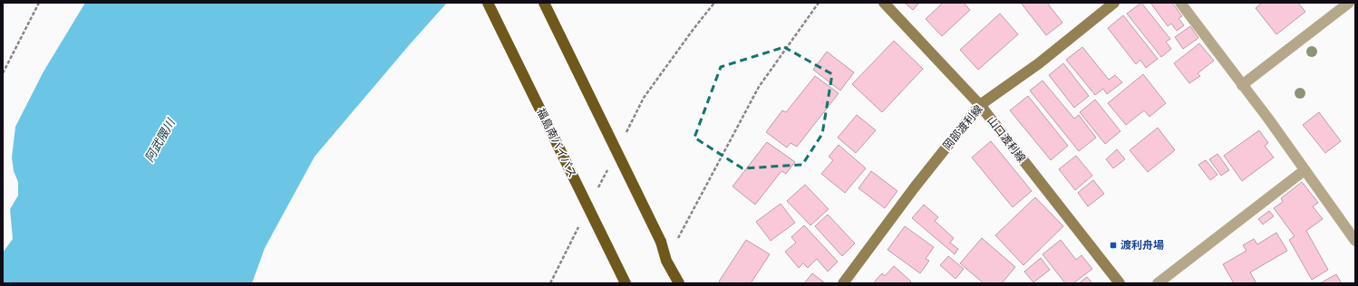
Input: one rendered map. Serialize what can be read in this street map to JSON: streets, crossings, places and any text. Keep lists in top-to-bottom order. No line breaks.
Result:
{"streets":{"highway":["福島南バイパス"],"main road":["岡部渡利線","山口渡利線"]},"crossings":[["岡部渡利線","山口渡利線"]],"water":["阿武隈川"],"places":{"transit":["渡利舟場"]}}
